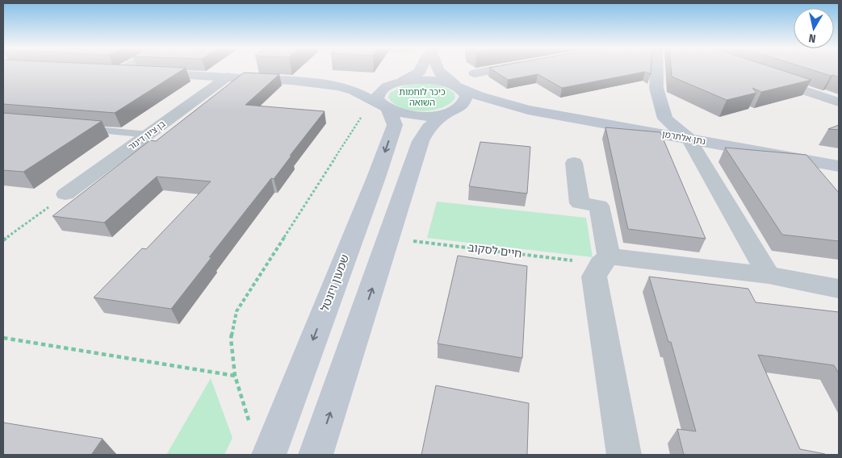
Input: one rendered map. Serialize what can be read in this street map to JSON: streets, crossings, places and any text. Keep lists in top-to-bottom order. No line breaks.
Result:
{"streets":{"street":["בן ציון דינור","נתן אלתרמן","שמעון ויזנטל"],"path":["חיים לסקוב"]},"crossings":[["נתן אלתרמן","שמעון ויזנטל"]],"parks":["כיכר לוחמות השואה"],"north":"bottom"}
